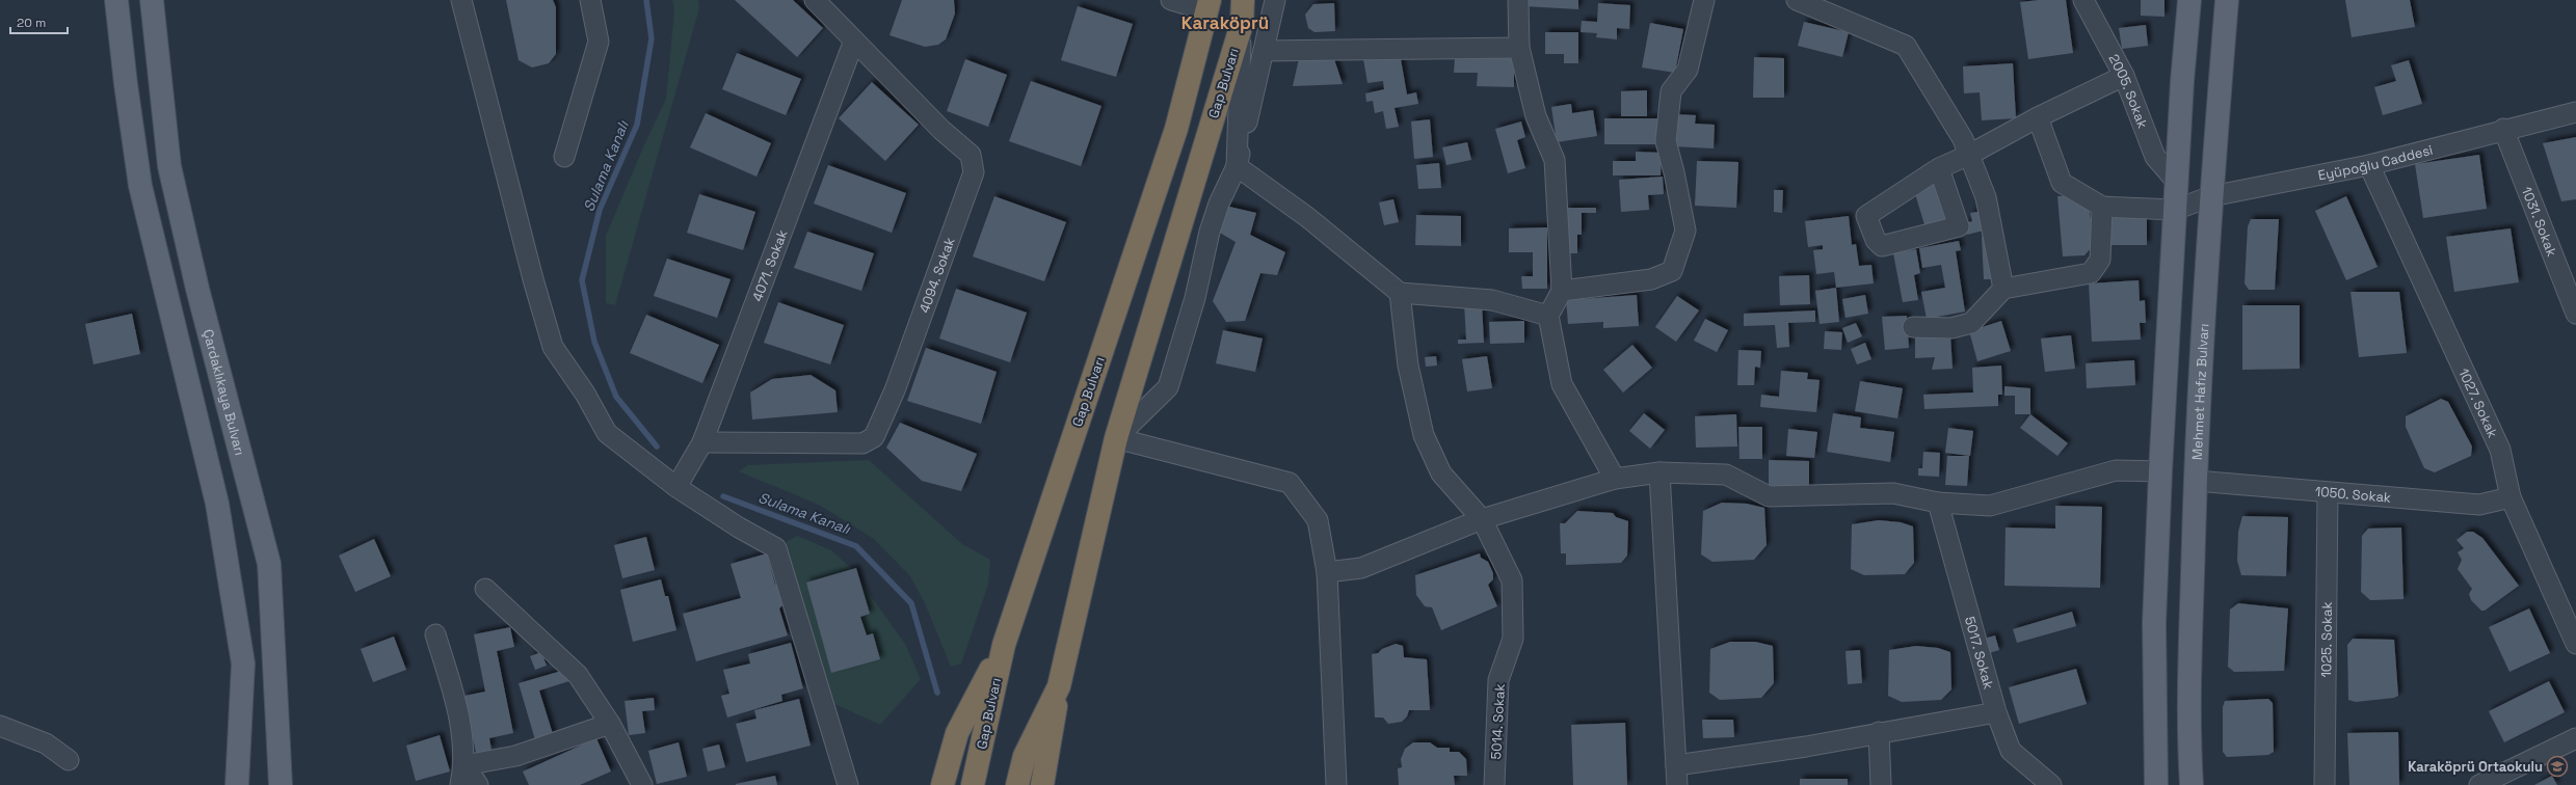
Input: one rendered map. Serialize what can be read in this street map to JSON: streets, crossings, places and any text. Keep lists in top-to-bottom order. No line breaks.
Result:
{"streets":{"highway":["Gap Bulvarı"],"main road":["Çardaklıkaya Bulvarı","Mehmet Hafız Bulvarı"],"street":["2005. Sokak","Eyüpoğlu Caddesi","1031. Sokak","4071. Sokak","4094. Sokak","1027. Sokak","1050. Sokak","1025. Sokak","5017. Sokak","5014. Sokak"]},"crossings":[["Eyüpoğlu Caddesi","1031. Sokak"],["Eyüpoğlu Caddesi","Mehmet Hafız Bulvarı"],["Eyüpoğlu Caddesi","1027. Sokak"],["4071. Sokak","4094. Sokak"],["Mehmet Hafız Bulvarı","1050. Sokak"],["1027. Sokak","1050. Sokak"],["1050. Sokak","1025. Sokak"]],"districts":["Karaköprü"],"water":["Sulama Kanalı"],"places":{"school or university":["Karaköprü Ortaokulu"]},"scale_bar":"20 m"}
